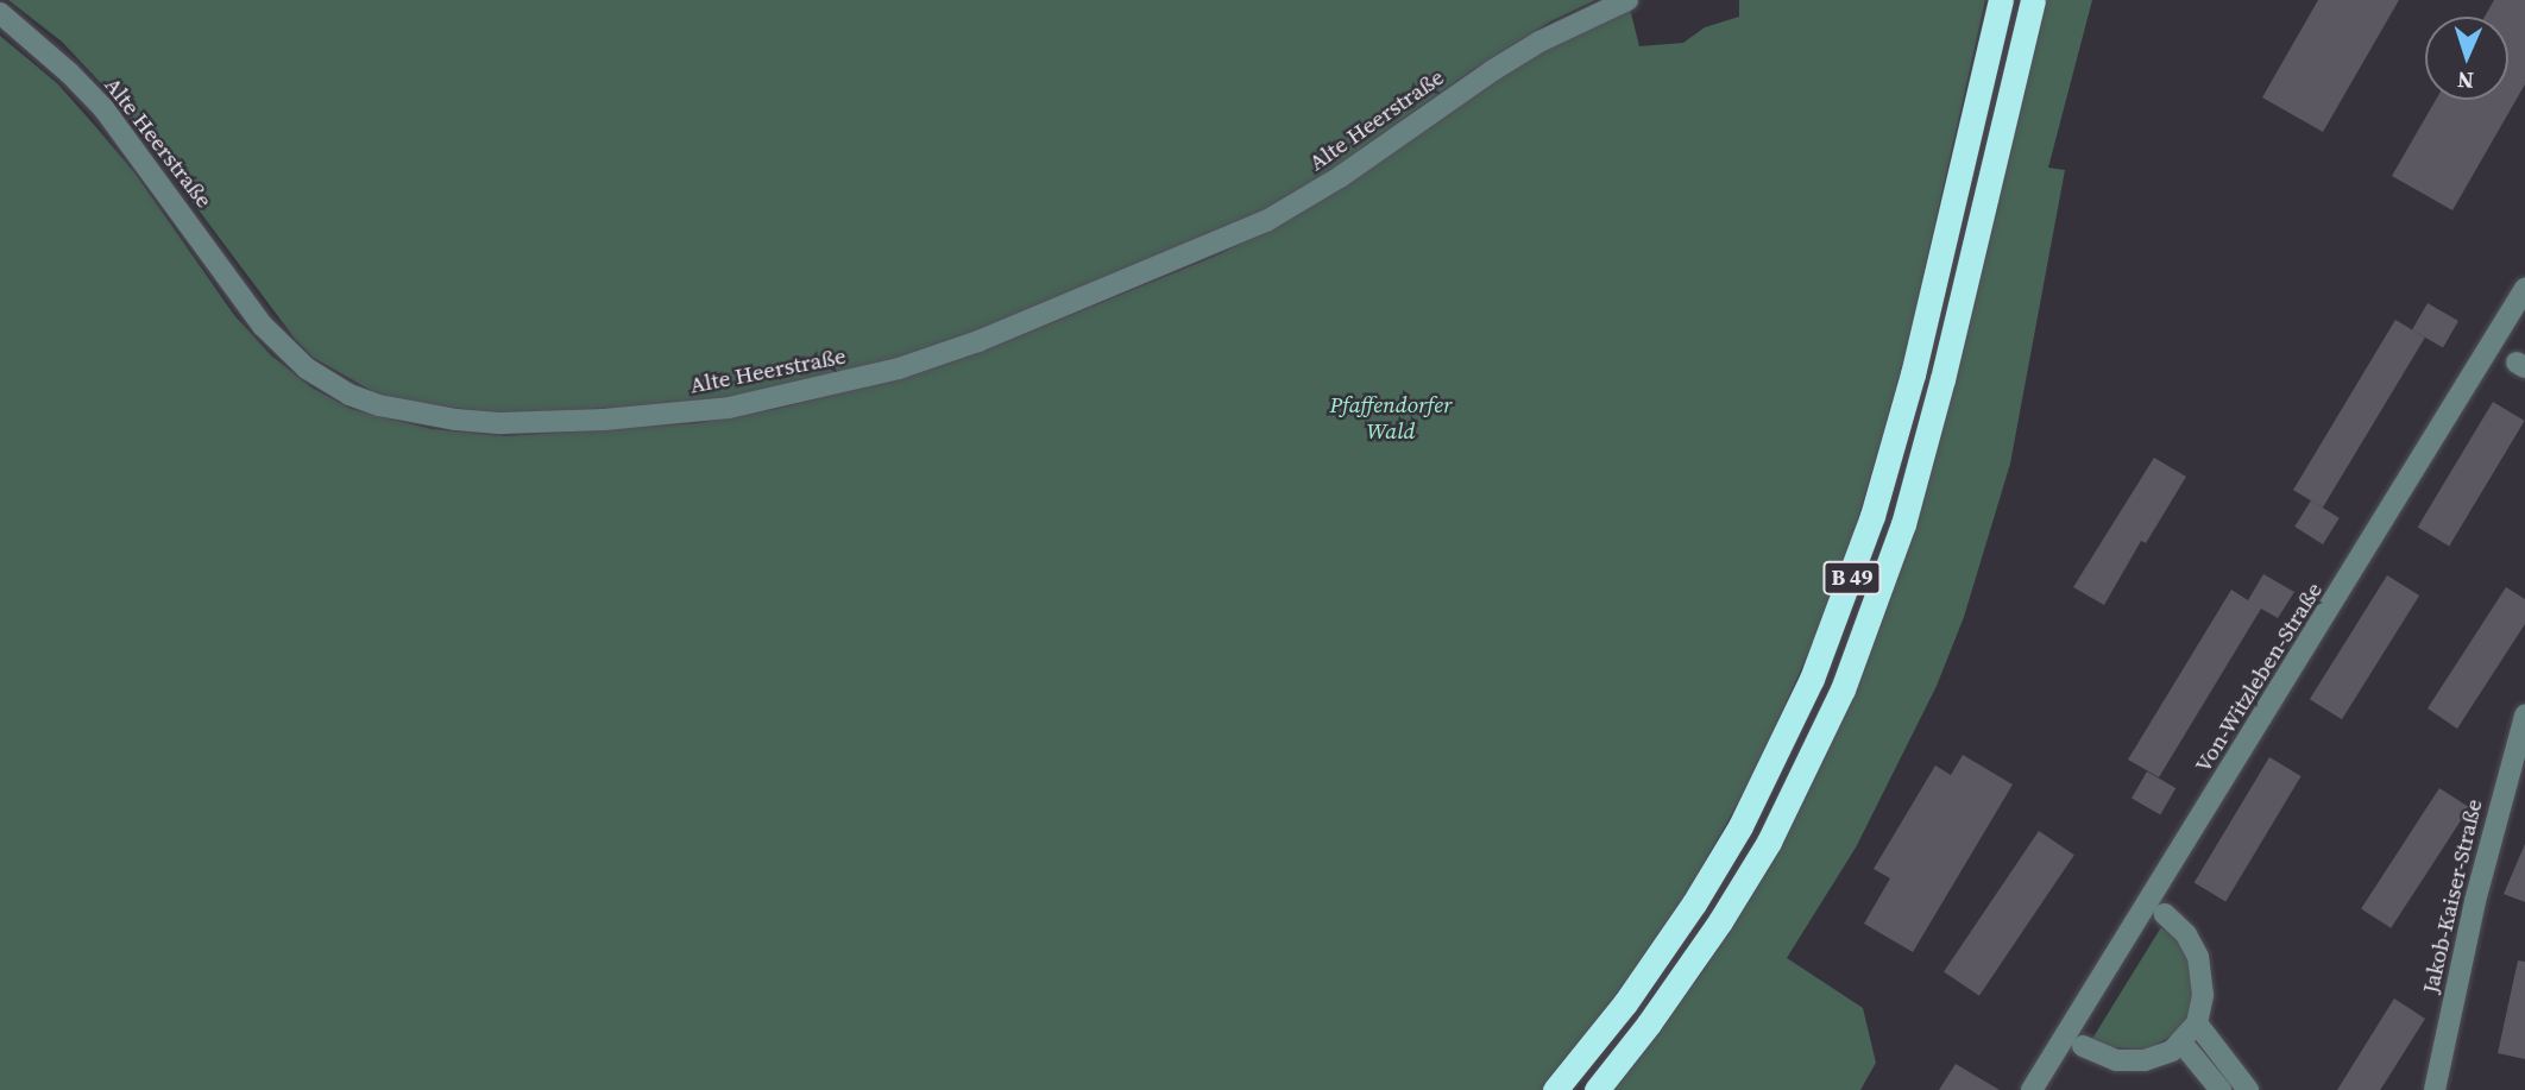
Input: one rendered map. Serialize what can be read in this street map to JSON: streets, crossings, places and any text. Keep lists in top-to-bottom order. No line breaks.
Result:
{"streets":{"highway":["B 49"],"street":["Alte Heerstraße","Von-Witzleben-Straße","Jakob-Kaiser-Straße"]},"parks":["Pfaffendorfer Wald"],"north":"bottom"}
